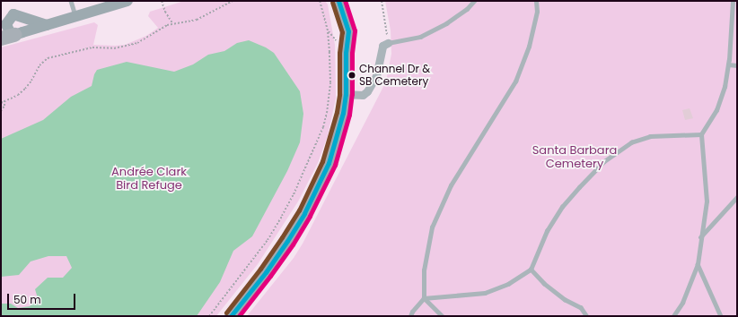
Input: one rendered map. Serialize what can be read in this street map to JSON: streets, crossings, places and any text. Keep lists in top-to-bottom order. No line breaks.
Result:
{"parks":["Santa Barbara Cemetery","Andrée Clark Bird Refuge"],"places":["Channel Dr & SB Cemetery"],"scale_bar":"50 m"}
